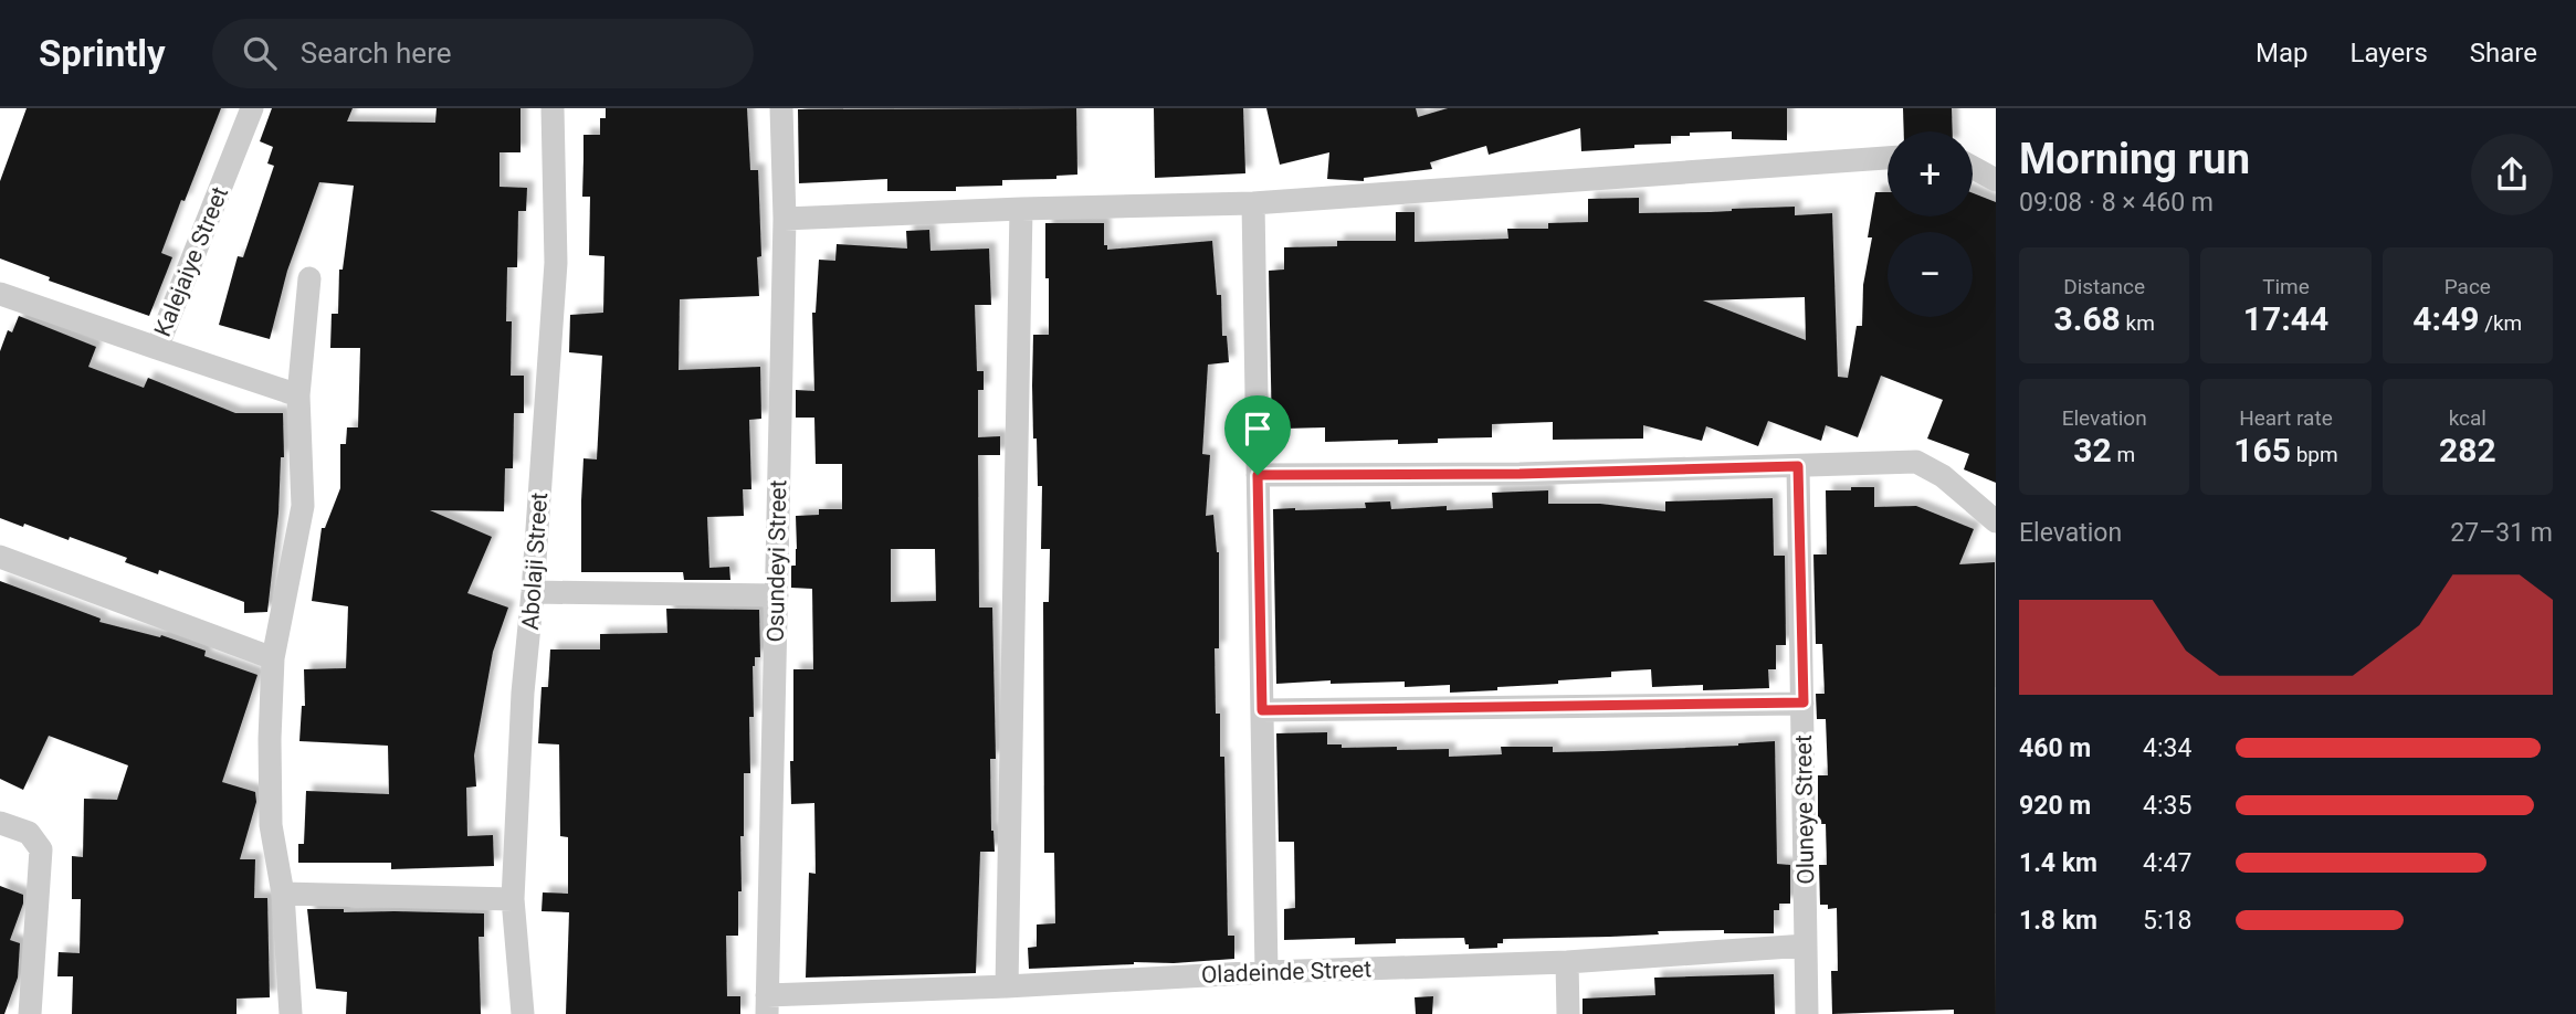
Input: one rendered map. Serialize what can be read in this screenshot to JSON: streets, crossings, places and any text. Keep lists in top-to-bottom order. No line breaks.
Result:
{"streets":{"street":["Kalejaiye Street","Abolaji Street","Osundeyi Street","Oluneye Street","Oladeinde Street"]},"crossings":[["Osundeyi Street","Oladeinde Street"],["Oluneye Street","Oladeinde Street"]],"page":{"header":"Sprintly","search":"Search here","nav":["Map","Layers","Share"],"heading":["Morning run","09:08 · 8 × 460 m"],"map_buttons":["+","−"],"stats":[["Distance","3.68 km"],["Time","17:44"],["Pace","4:49 /km"],["Elevation","32 m"],["Heart rate","165 bpm"],["kcal","282"]],"chart":["Elevation","27–31 m"],"list":[{"name":"460 m","note":"4:34"},{"name":"920 m","note":"4:35"},{"name":"1.4 km","note":"4:47"},{"name":"1.8 km","note":"5:18"}]}}
